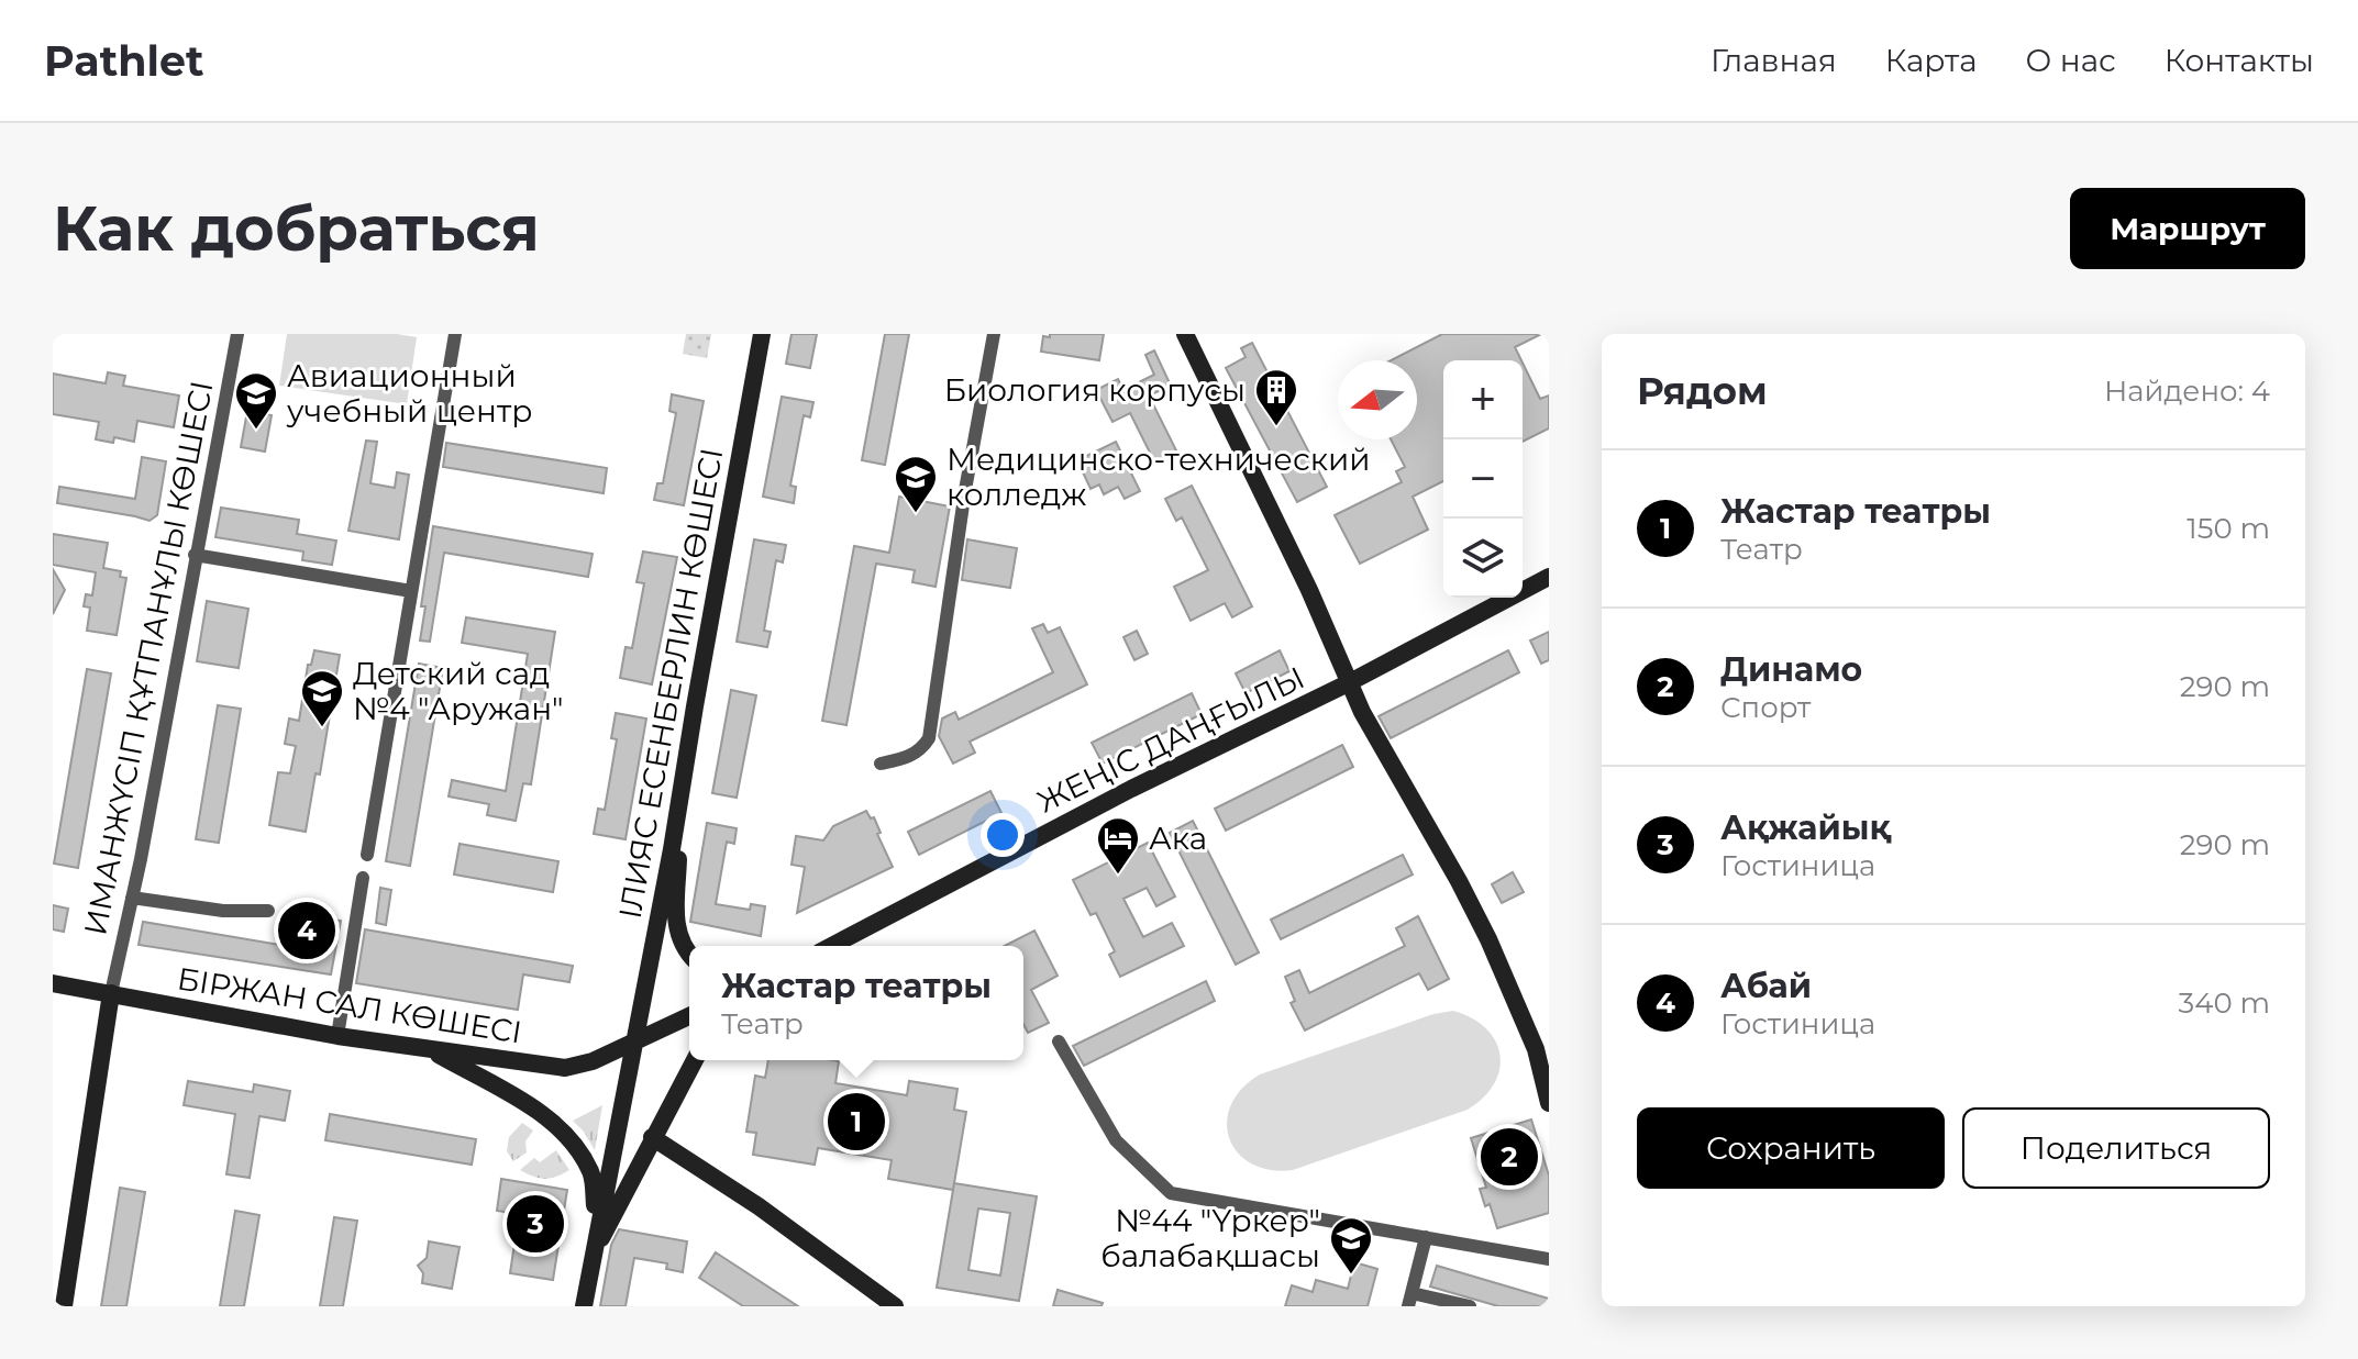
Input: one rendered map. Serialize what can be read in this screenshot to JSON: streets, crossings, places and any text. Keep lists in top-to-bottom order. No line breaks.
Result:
{"streets":{"main road":["ІЛИЯС ЕСЕНБЕРЛИН КӨШЕСІ","ЖЕҢІС ДАҢҒЫЛЫ","БІРЖАН САЛ КӨШЕСІ"],"street":["ИМАНЖҮСІП ҚҰТПАНҰЛЫ КӨШЕСІ"]},"crossings":[["ИМАНЖҮСІП ҚҰТПАНҰЛЫ КӨШЕСІ","БІРЖАН САЛ КӨШЕСІ"],["ІЛИЯС ЕСЕНБЕРЛИН КӨШЕСІ","БІРЖАН САЛ КӨШЕСІ"]],"places":{"building":["Биология корпусы"],"school or university":["Авиационный учебный центр","Медицинско-технический колледж","Детский сад №4 \"Аружан\"","№44 \"Үркер\" балабақшасы"],"hotel":["Ака"]},"north":"left","page":{"header":"Pathlet","nav":["Главная","Карта","О нас","Контакты"],"buttons":["Маршрут",["Сохранить","Поделиться"]],"title":"Как добраться","heading":["Рядом","Найдено: 4"],"map_buttons":["+","−"],"list":[{"mark":"1","name":"Жастар театры","note":"Театр","value":"150 m"},{"mark":"2","name":"Динамо","note":"Спорт","value":"290 m"},{"mark":"3","name":"Ақжайық","note":"Гостиница","value":"290 m"},{"mark":"4","name":"Абай","note":"Гостиница","value":"340 m"}],"pins":["4","1","2","3"],"popup":["Жастар театры","Театр"]}}
